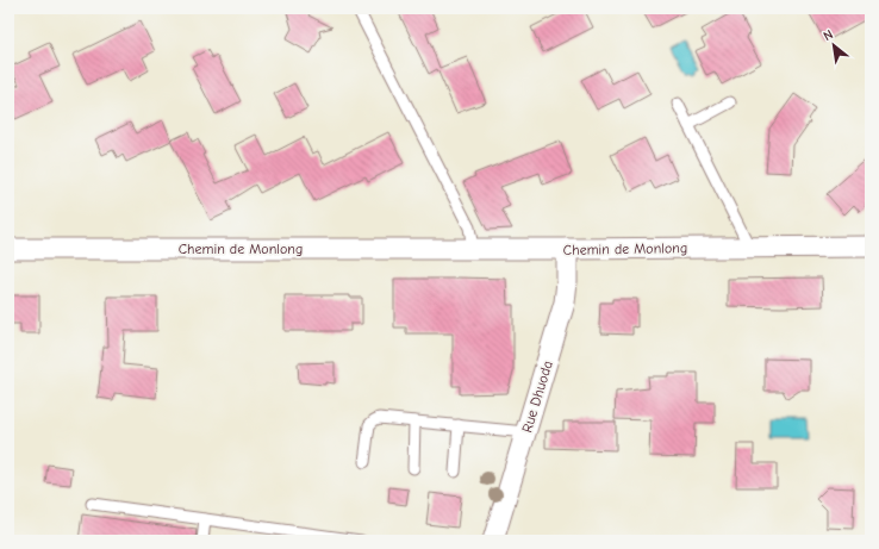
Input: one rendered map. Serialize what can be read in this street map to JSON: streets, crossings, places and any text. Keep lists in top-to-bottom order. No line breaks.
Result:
{"streets":{"street":["Chemin de Monlong","Rue Dhuoda"]},"crossings":[["Chemin de Monlong","Rue Dhuoda"]],"north":"top left"}
